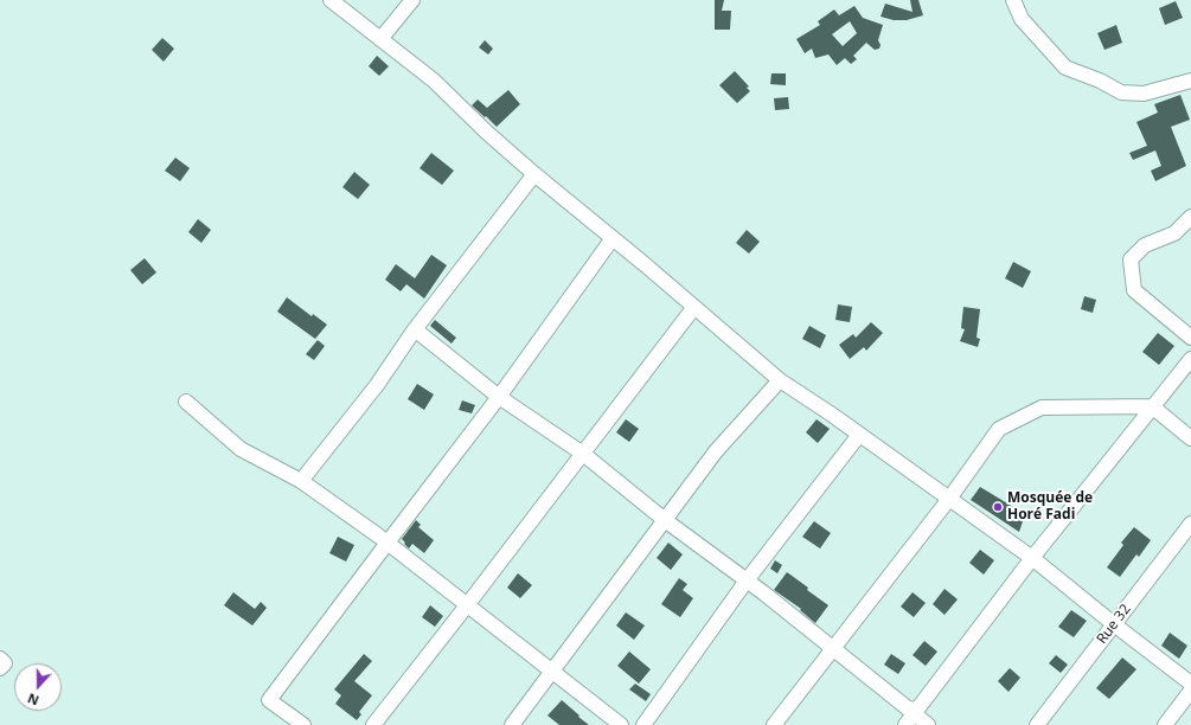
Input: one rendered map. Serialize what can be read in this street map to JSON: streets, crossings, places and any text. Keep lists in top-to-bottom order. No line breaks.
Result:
{"streets":{"street":["Rue 32"]},"places":["Mosquée de Horé Fadi"],"north":"bottom"}
